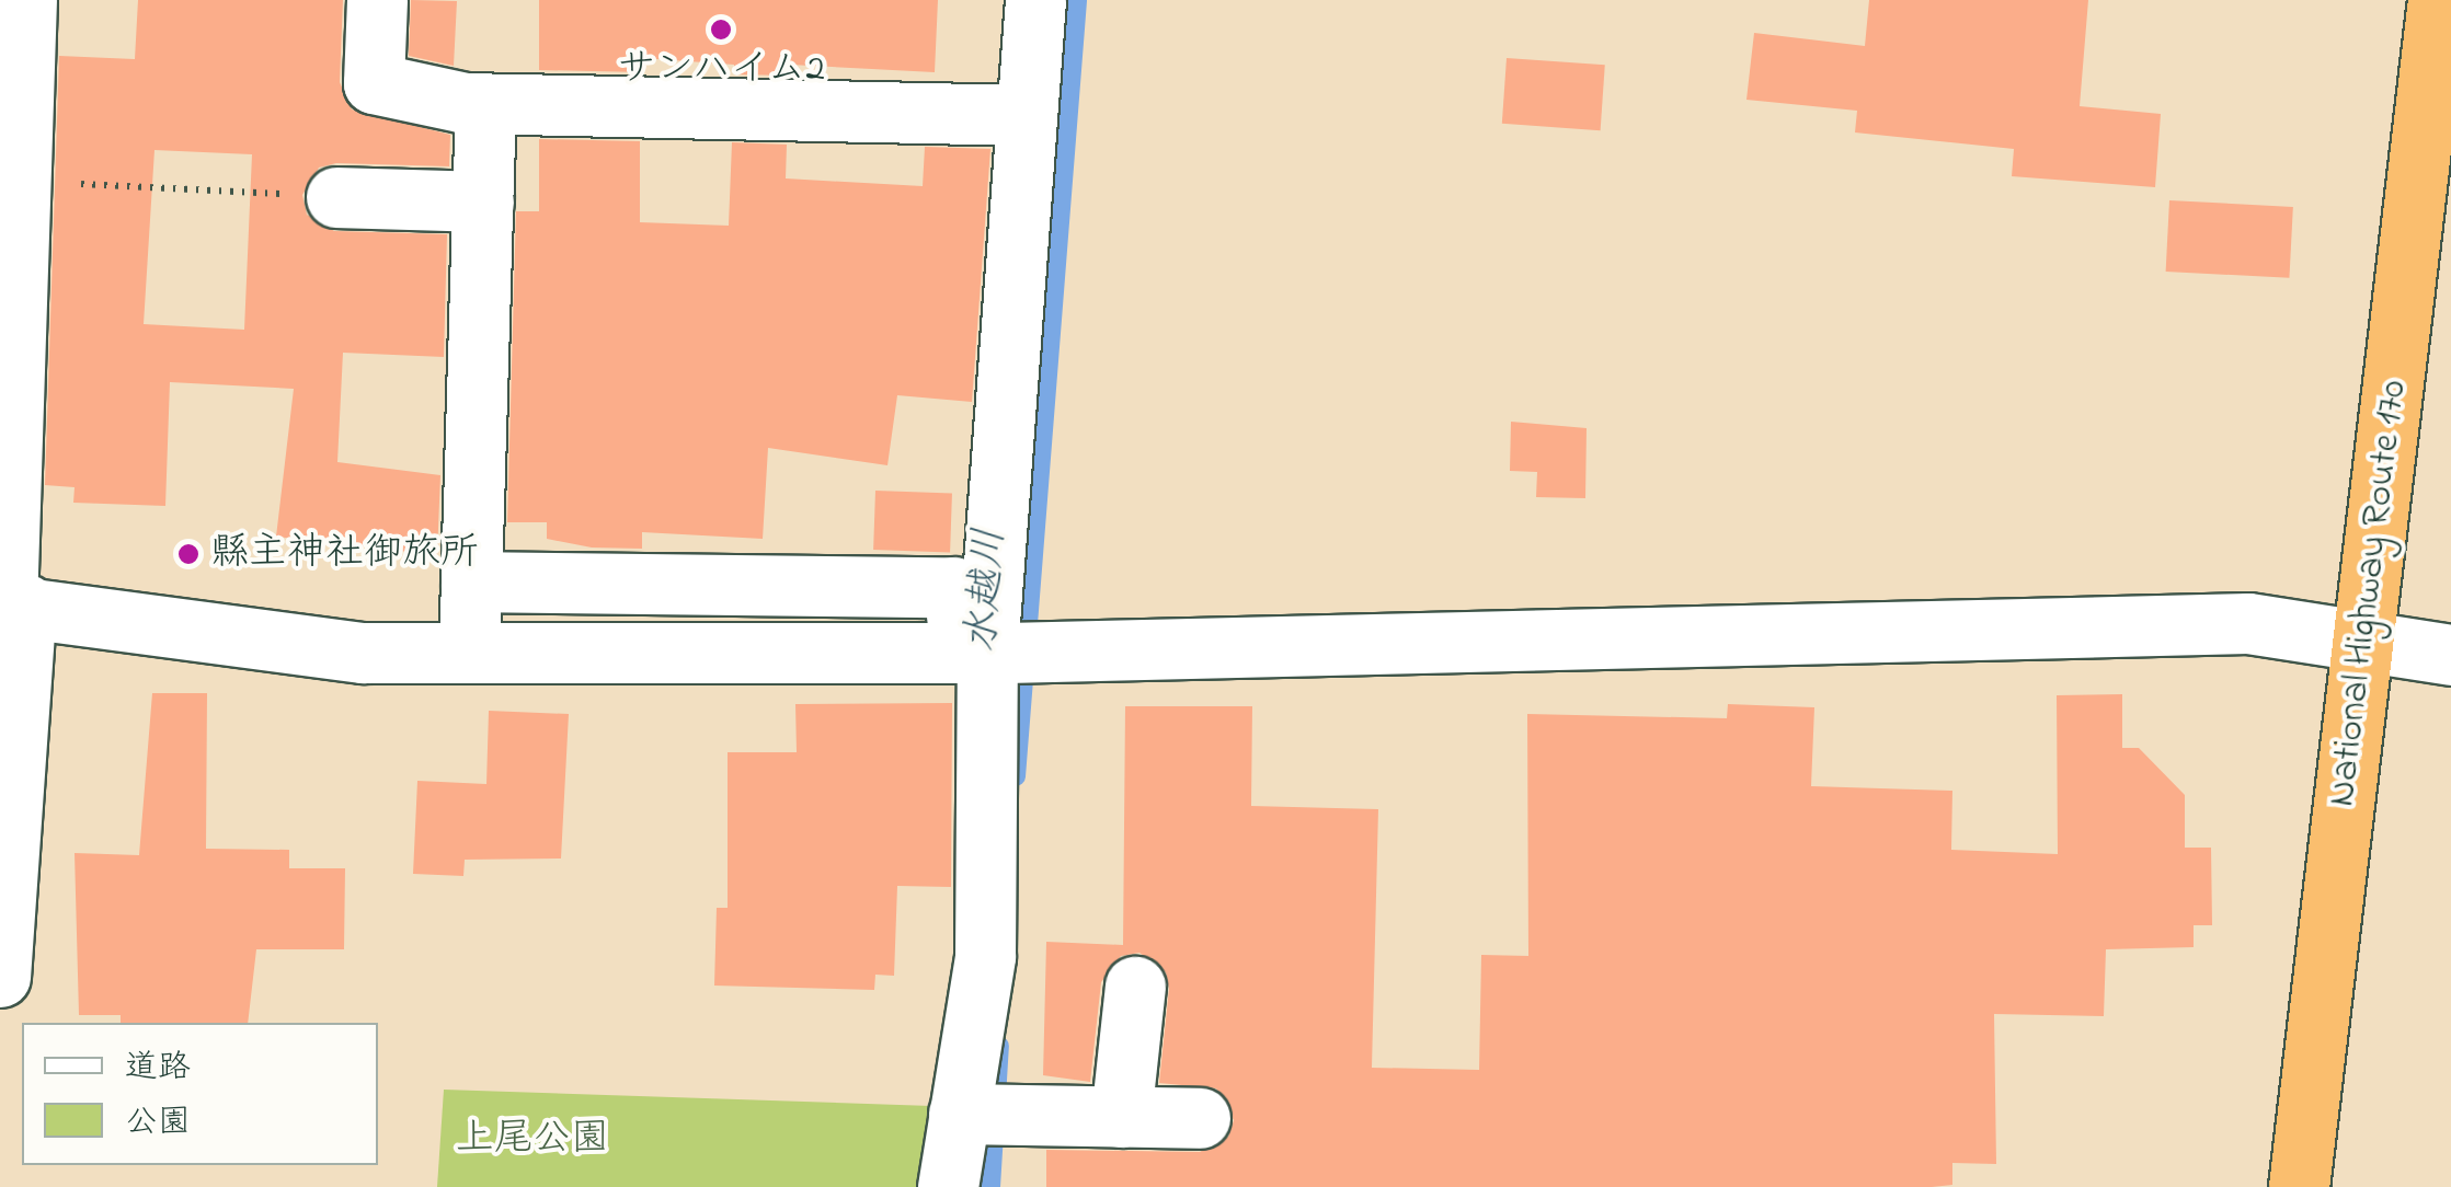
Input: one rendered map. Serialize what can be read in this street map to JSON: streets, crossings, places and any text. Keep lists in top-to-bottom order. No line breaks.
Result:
{"streets":{"highway":["National Highway Route 170"]},"water":["水越川"],"parks":["上尾公園"],"places":["サンハイム2","縣主神社御旅所"],"legend":["道路","公園"]}
